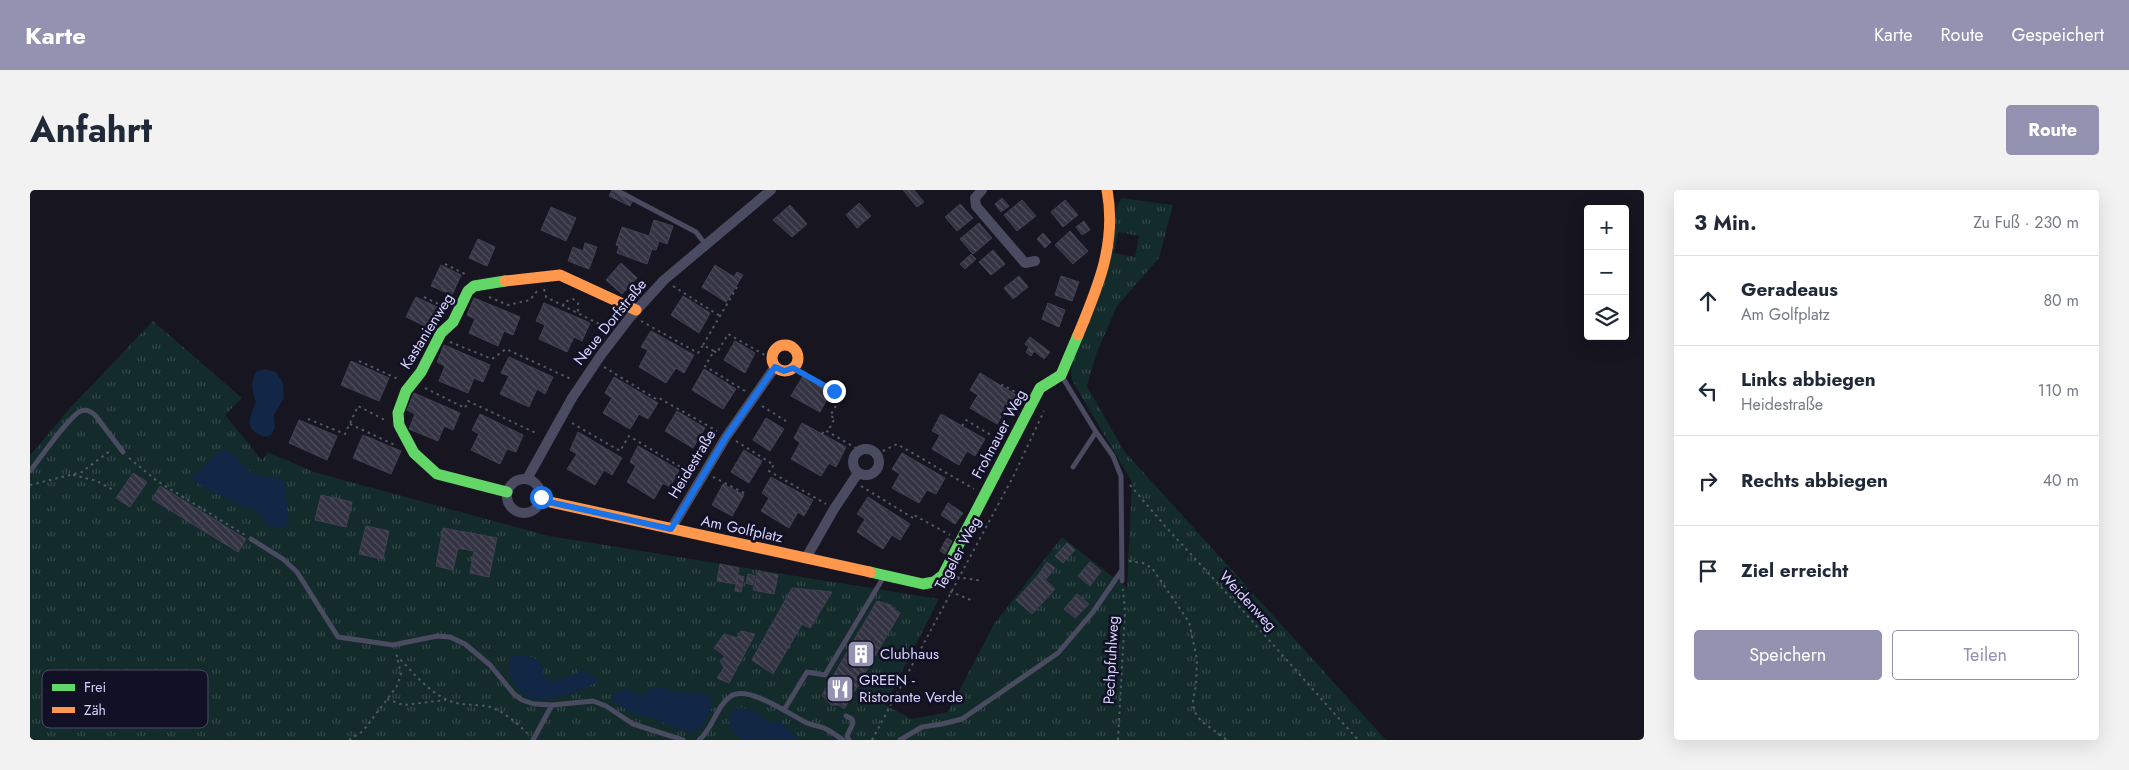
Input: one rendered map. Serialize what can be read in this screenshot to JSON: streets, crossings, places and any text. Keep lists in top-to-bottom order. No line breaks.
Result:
{"streets":{"street":["Neue Dorfstraße","Kastanienweg","Frohnauer Weg","Heidestraße","Am Golfplatz"],"path":["Tegeler Weg","Weidenweg","Pechpfuhlweg"]},"crossings":[["Neue Dorfstraße","Kastanienweg"],["Neue Dorfstraße","Am Golfplatz"],["Kastanienweg","Am Golfplatz"],["Frohnauer Weg","Am Golfplatz"],["Heidestraße","Am Golfplatz"]],"places":{"building":["Clubhaus"],"restaurant":["GREEN - Ristorante Verde"]},"legend":["Frei","Zäh"],"page":{"header":"Karte","nav":["Karte","Route","Gespeichert"],"title":"Anfahrt","buttons":["Route",["Speichern","Teilen"]],"heading":["3 Min.","Zu Fuß · 230 m"],"map_buttons":["+","−"],"list":[["Geradeaus","Am Golfplatz","80 m"],["Links abbiegen","Heidestraße","110 m"],["Rechts abbiegen","40 m"],"Ziel erreicht"]}}
